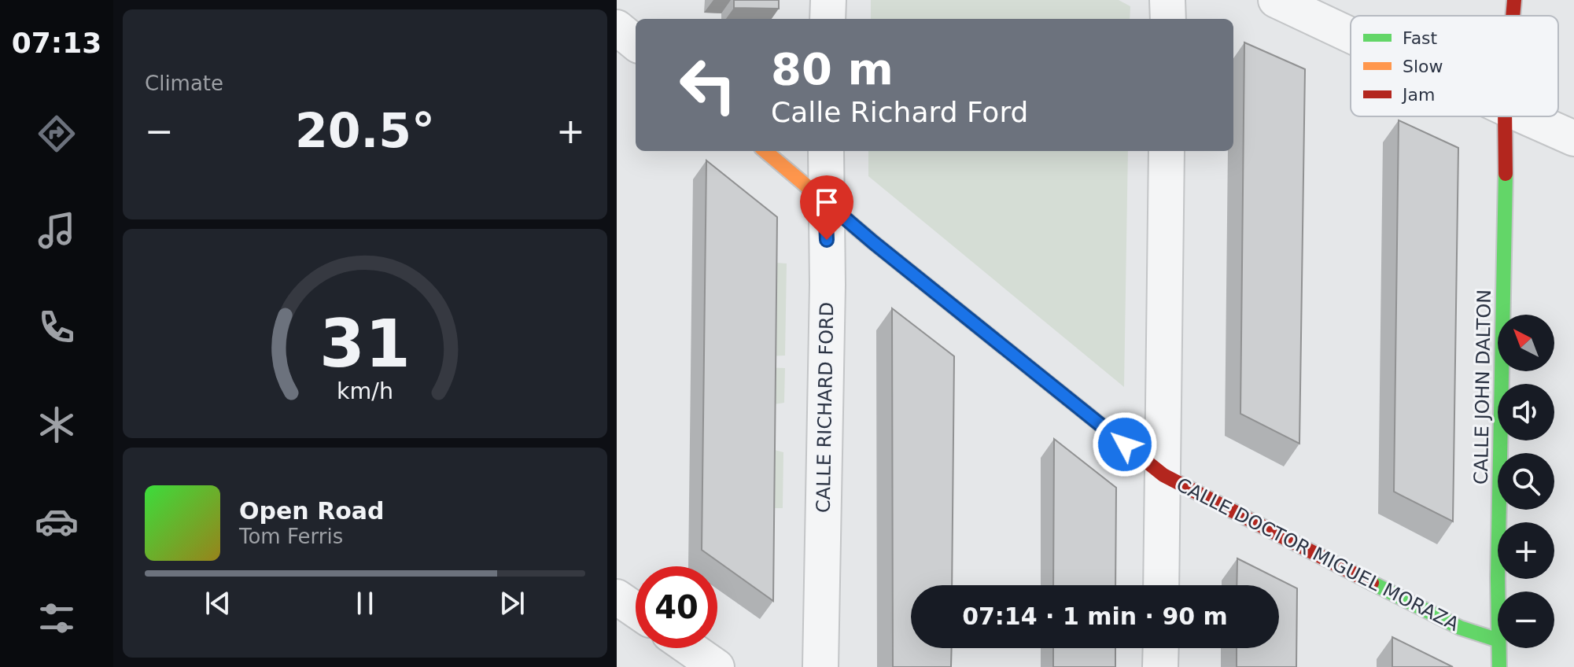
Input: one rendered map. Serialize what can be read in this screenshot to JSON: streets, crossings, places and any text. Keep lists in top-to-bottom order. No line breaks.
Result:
{"streets":{"street":["CALLE JOHN DALTON","CALLE RICHARD FORD","CALLE DOCTOR MIGUEL MORAZA"]},"crossings":[["CALLE RICHARD FORD","CALLE DOCTOR MIGUEL MORAZA"]],"legend":["Fast","Slow","Jam"],"north":"top left","page":{"tabs":"07:13","tile":"Climate","turn":["80 m","Calle Richard Ford"],"heat":["−","20.5°","+"],"map_buttons":["+","−"],"song":["Open Road","Tom Ferris"],"limit":"40","trip":"07:14 · 1 min · 90 m","gauge":["31","km/h"]}}
